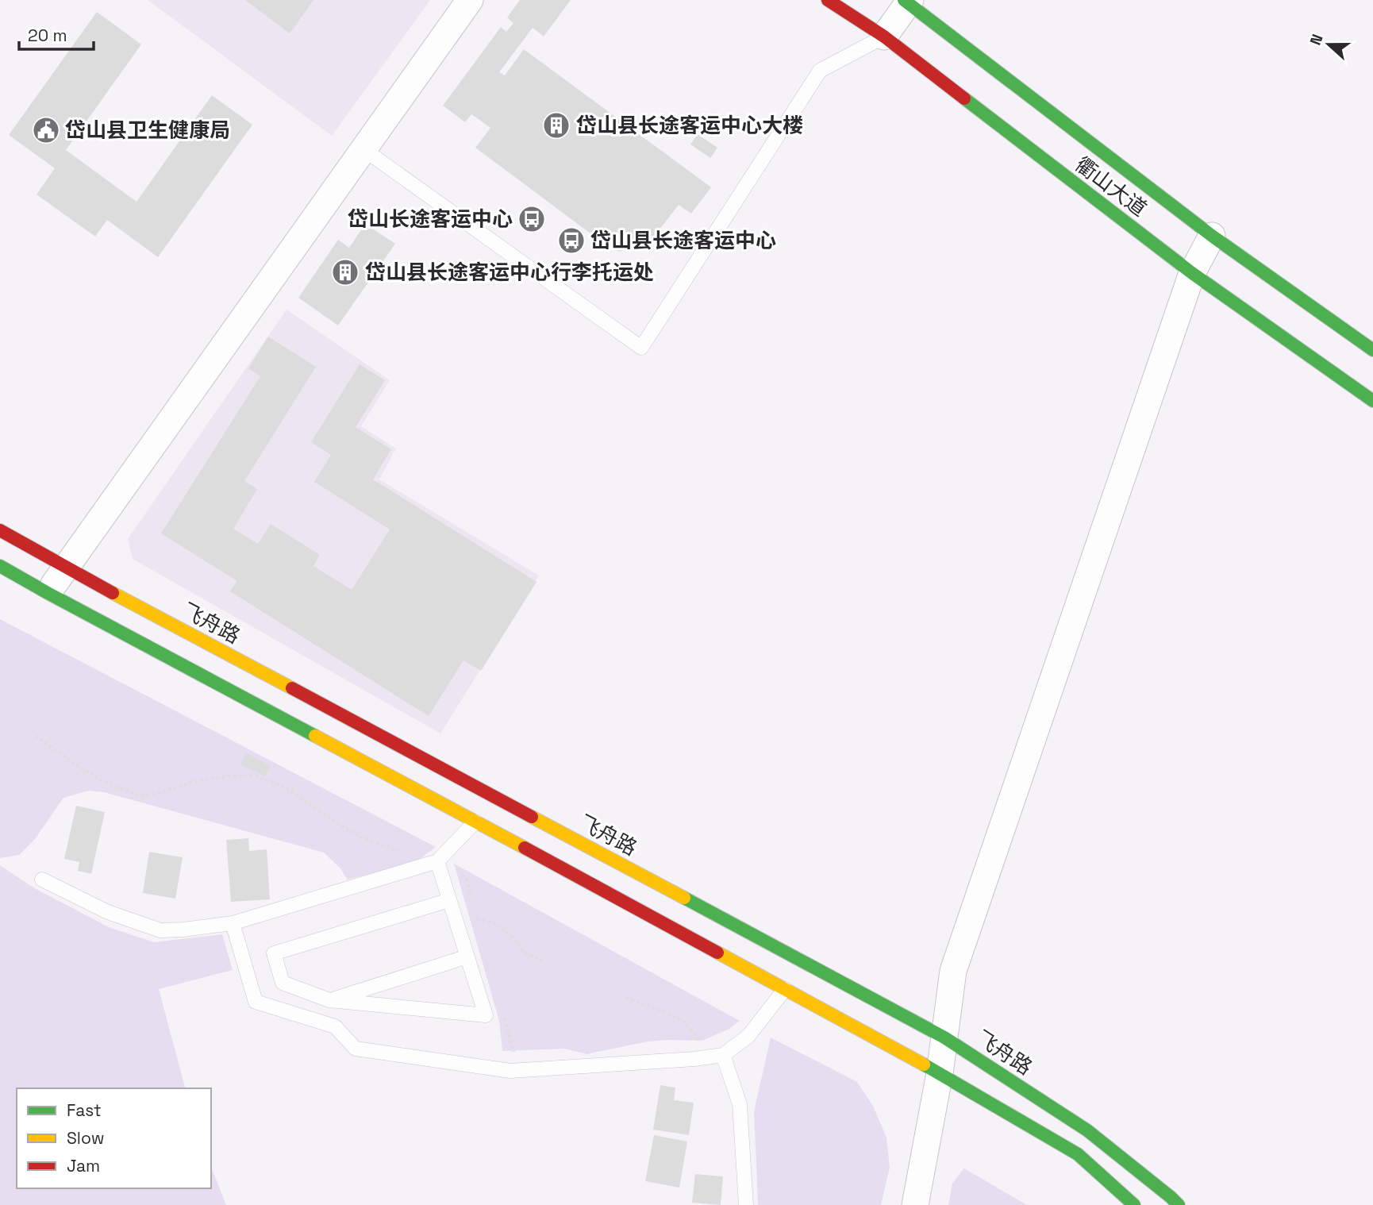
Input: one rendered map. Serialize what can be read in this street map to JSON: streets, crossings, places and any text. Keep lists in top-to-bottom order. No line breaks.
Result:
{"streets":{"main road":["衢山大道","飞舟路"]},"places":{"building":["岱山县长途客运中心大楼","岱山县长途客运中心行李托运处"],"public building":["岱山县卫生健康局"],"bus stop":["岱山长途客运中心","岱山县长途客运中心"]},"legend":["Fast","Slow","Jam"],"scale_bar":"20 m","north":"left"}
